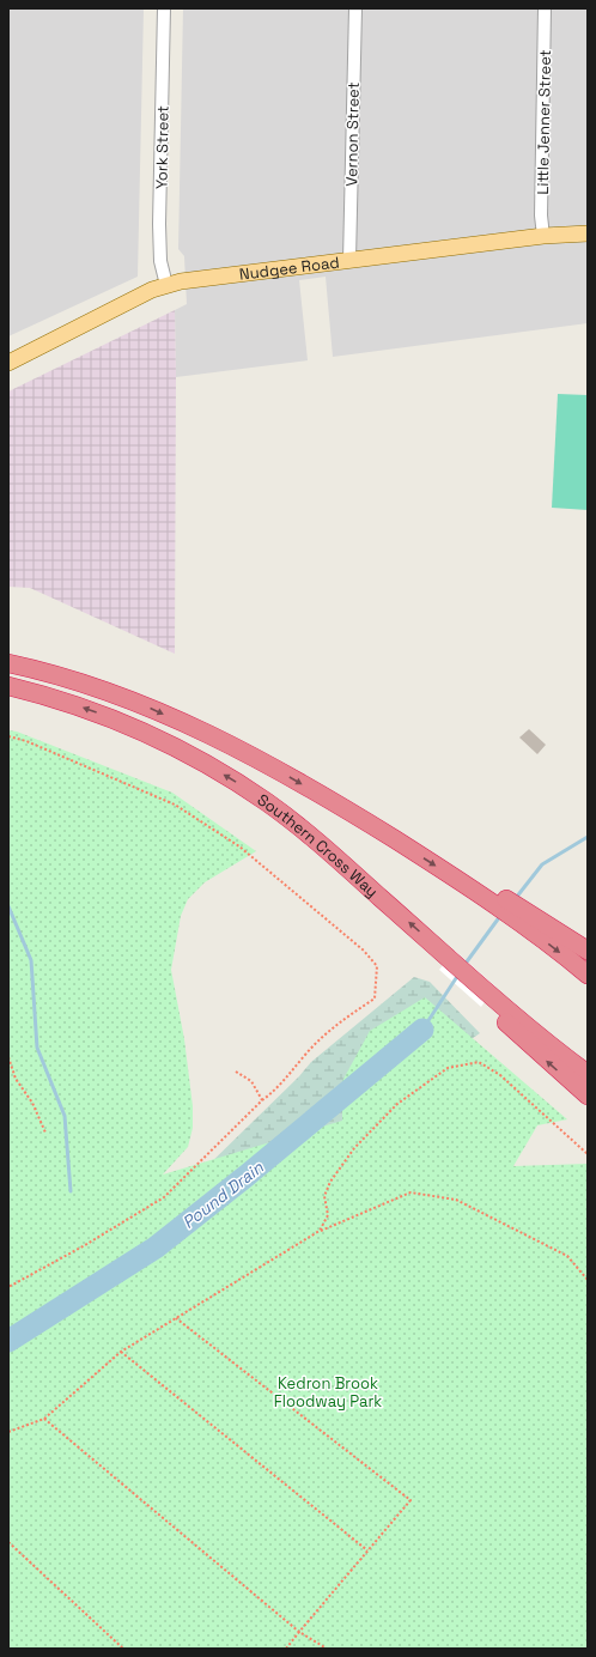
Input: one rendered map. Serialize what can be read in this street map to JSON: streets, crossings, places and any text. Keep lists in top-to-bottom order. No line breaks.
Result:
{"streets":{"highway":["Southern Cross Way"],"main road":["Nudgee Road"],"street":["Little Jenner Street","Vernon Street","York Street"]},"crossings":[["Little Jenner Street","Nudgee Road"],["Vernon Street","Nudgee Road"],["York Street","Nudgee Road"]],"water":["Pound Drain"],"parks":["Kedron Brook Floodway Park"]}
